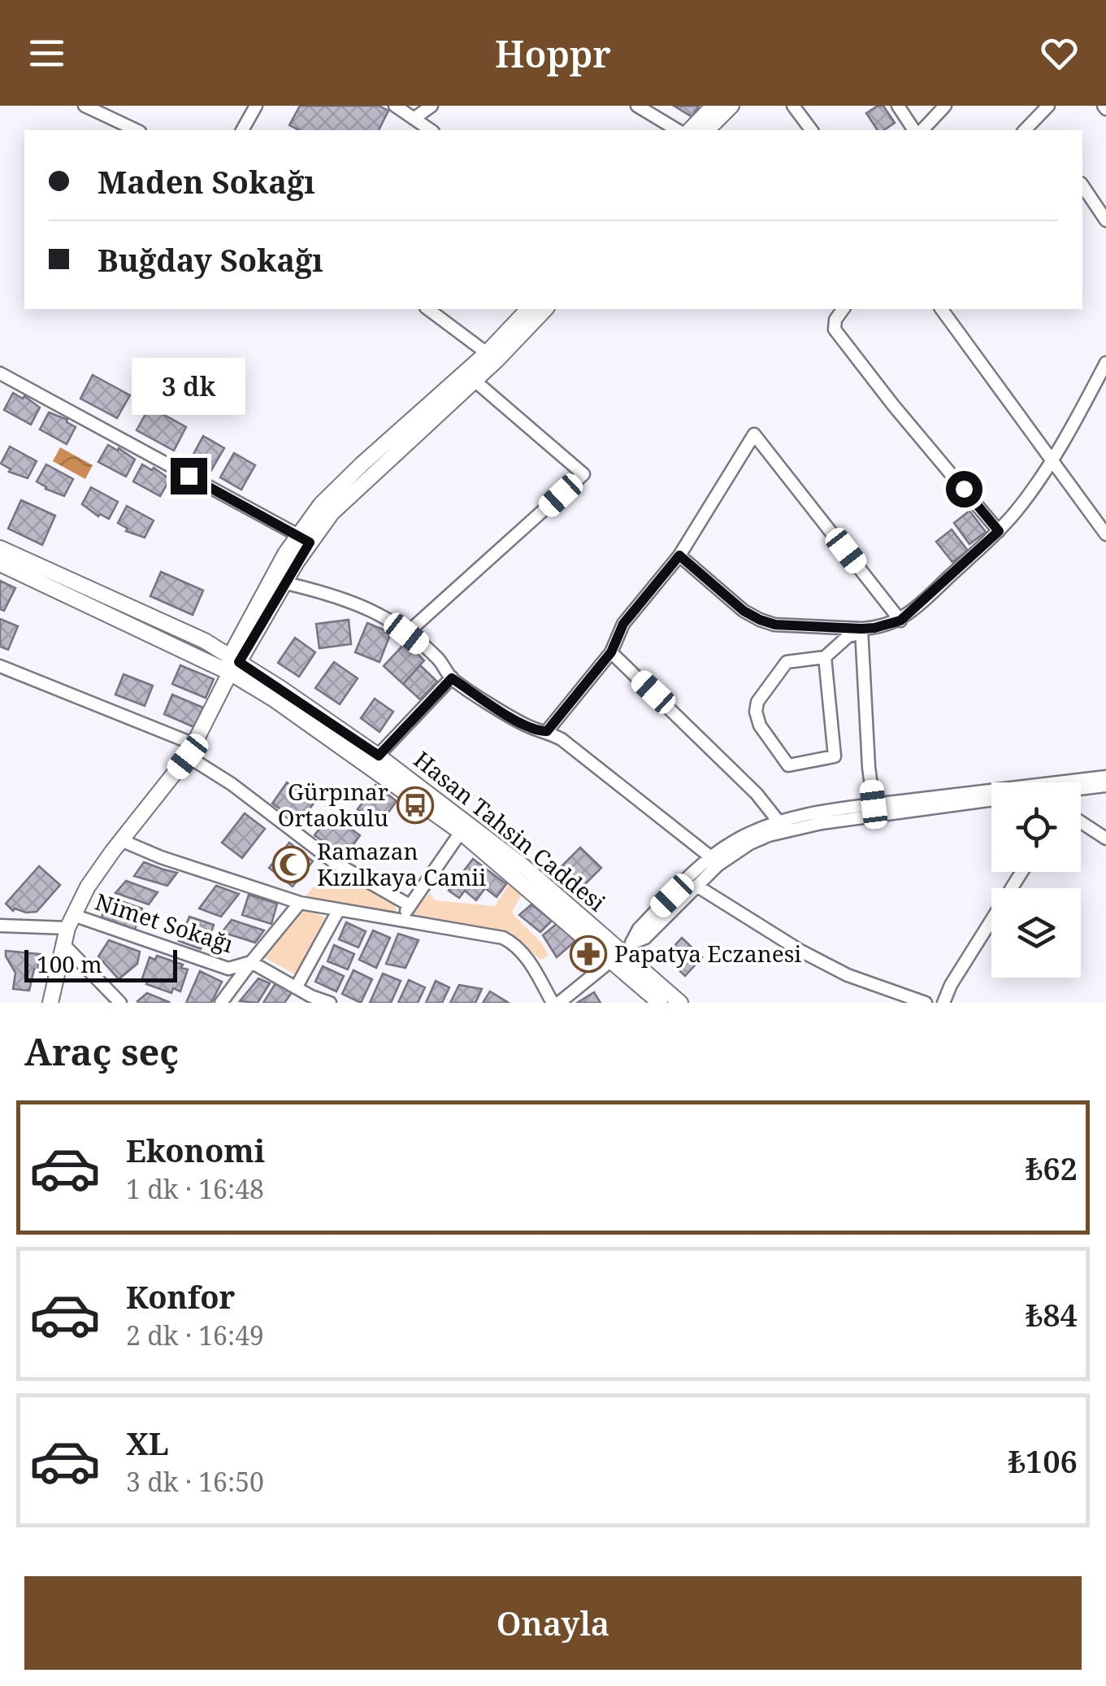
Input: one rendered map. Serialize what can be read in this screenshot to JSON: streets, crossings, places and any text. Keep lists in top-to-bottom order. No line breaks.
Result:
{"streets":{"main road":["Hasan Tahsin Caddesi"],"street":["Nimet Sokağı"]},"places":{"bus stop":["Gürpınar Ortaokulu"],"mosque":["Ramazan Kızılkaya Camii"],"pharmacy":["Papatya Eczanesi"]},"scale_bar":"100 m","page":{"header":"Hoppr","banner":["Maden Sokağı","Buğday Sokağı"],"bubble":"3 dk","scale":"100 m","heading":"Araç seç","list":[{"name":"Ekonomi","note":"1 dk · 16:48","value":"₺62"},{"name":"Konfor","note":"2 dk · 16:49","value":"₺84"},{"name":"XL","note":"3 dk · 16:50","value":"₺106"}],"buttons":"Onayla"}}
